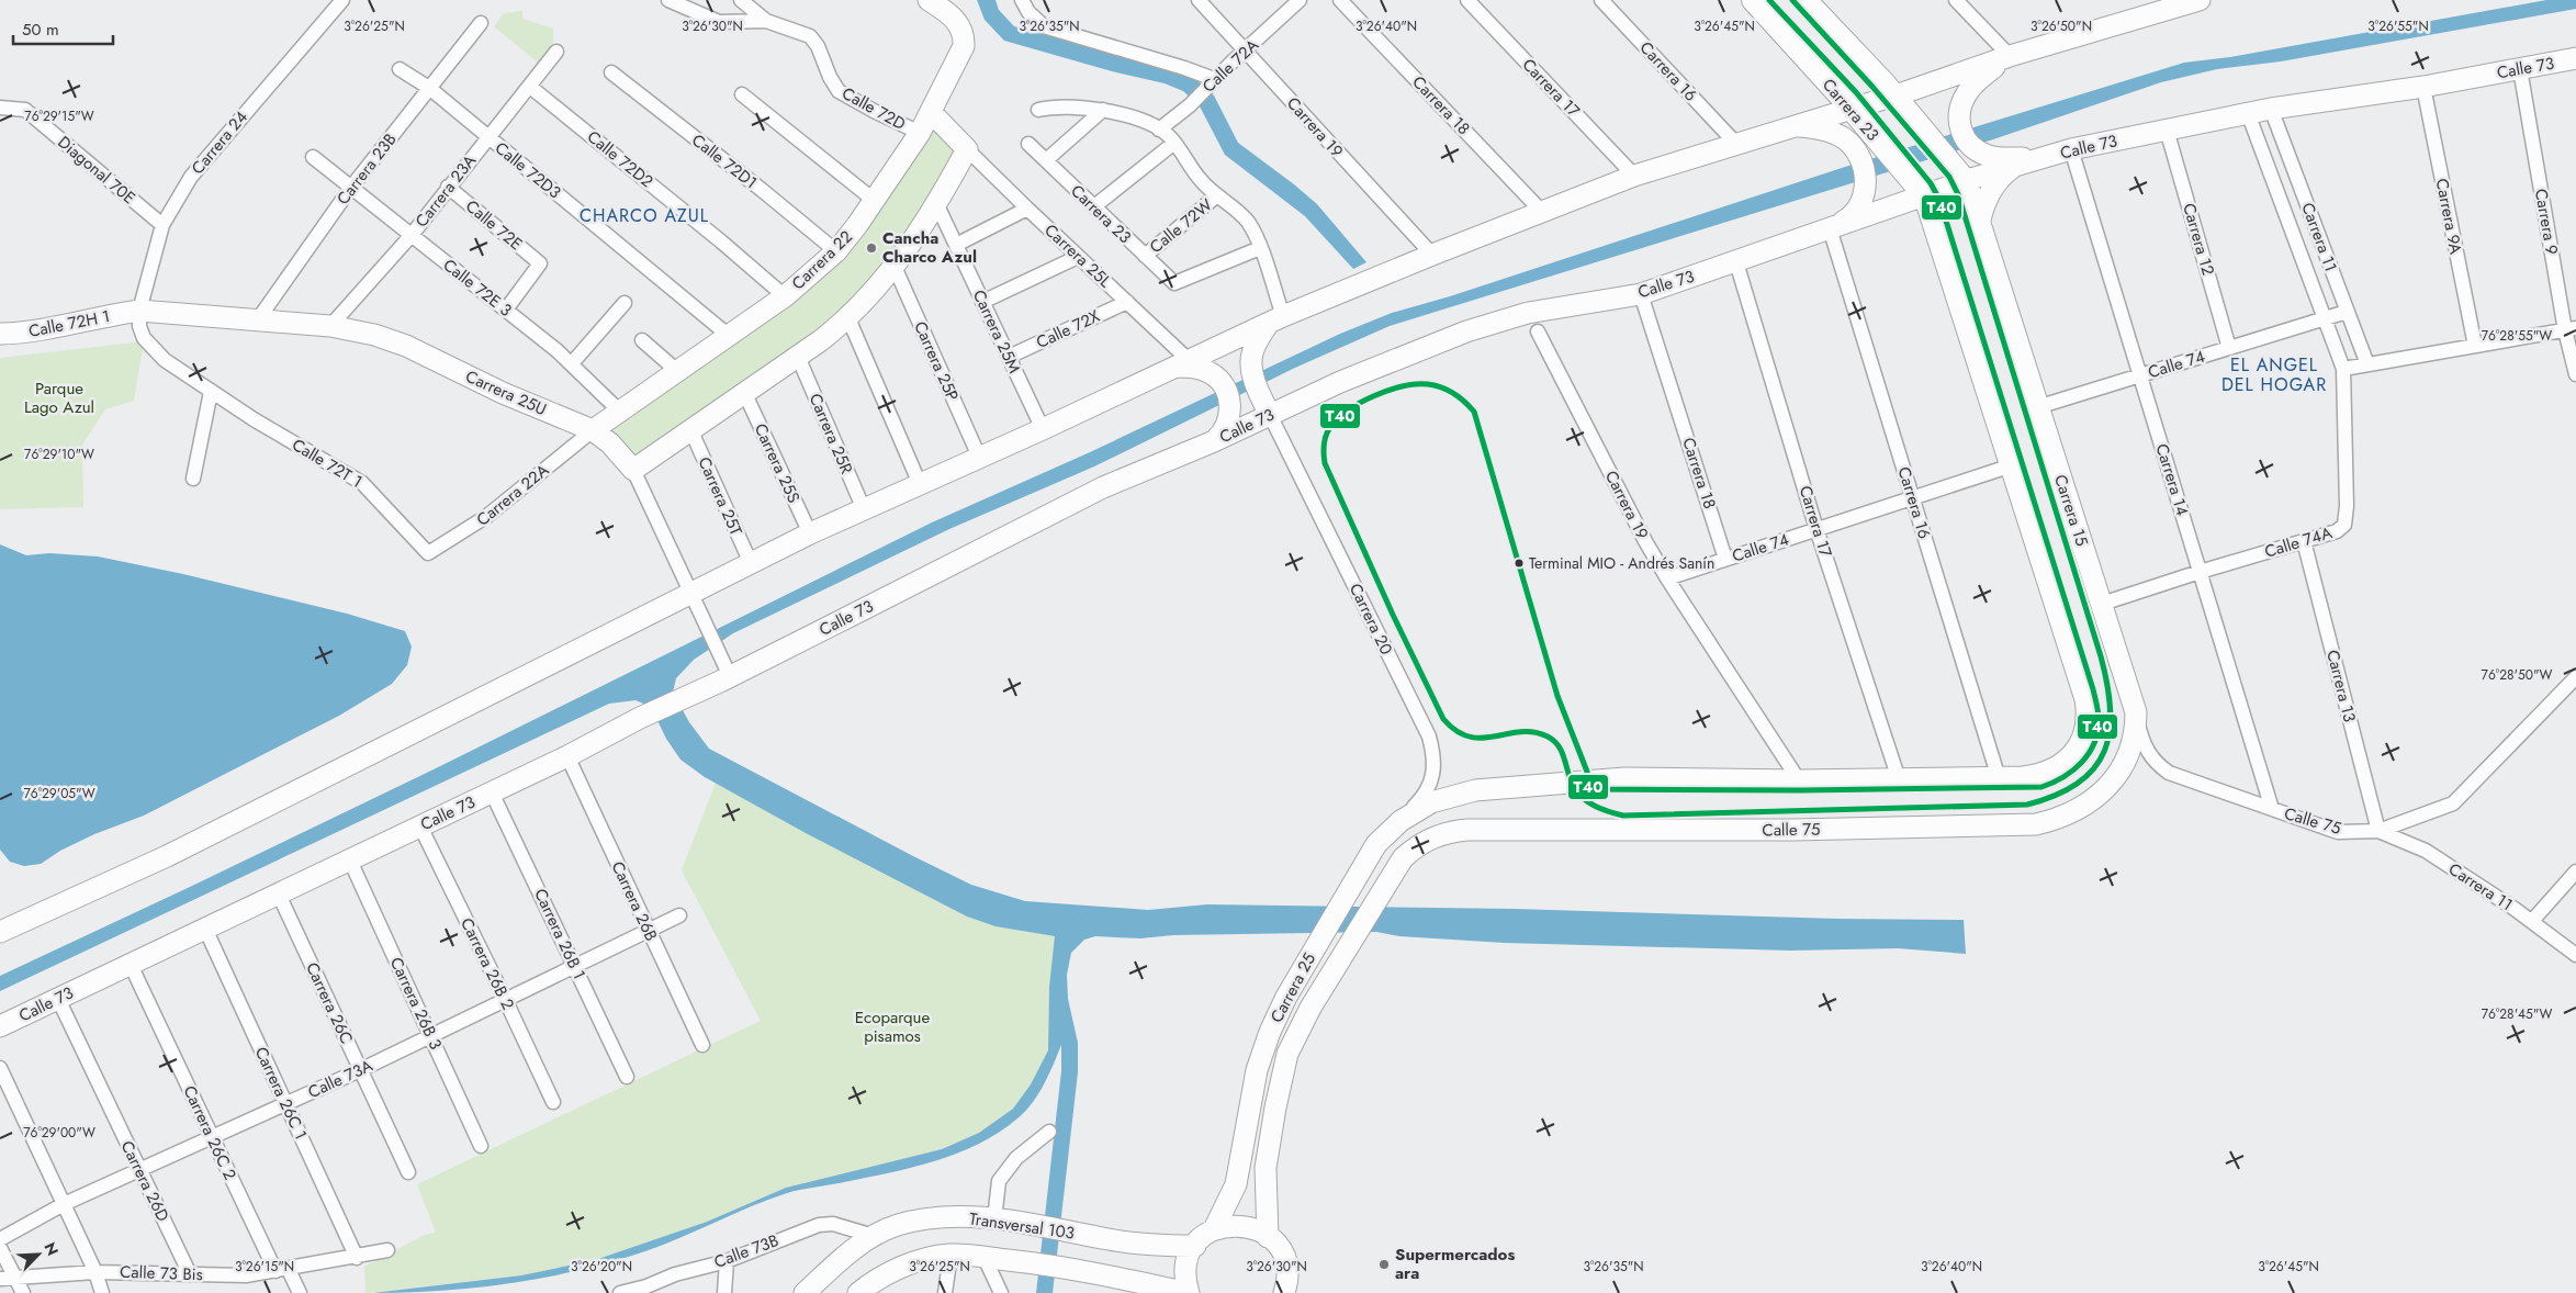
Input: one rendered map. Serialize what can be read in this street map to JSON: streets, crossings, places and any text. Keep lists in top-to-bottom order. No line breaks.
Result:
{"streets":{"main road":["Calle 73","Carrera 23","Carrera 22","Calle 72H 1","Carrera 25U","Carrera 15","Calle 75","Carrera 25","Transversal 103"],"street":["Calle 72A","Carrera 16","Carrera 17","Carrera 18","Calle 72D","Carrera 19","Carrera 24","Calle 72D2","Calle 72D1","Carrera 23B","Diagonal 70E","Calle 72D3","Carrera 23A","Carrera 9A","Carrera 9","Calle 72E","Calle 72W","Carrera 11","Carrera 12","Carrera 25L","Calle 72E 3","Calle 72X","Carrera 25M","Carrera 25P","Calle 74","Carrera 25R","Calle 72T 1","Carrera 25S","Carrera 14","Carrera 22A","Carrera 25T","Calle 74A","Carrera 20","Carrera 13","Carrera 26B","Carrera 26B 1","Carrera 26B 2","Carrera 26C","Carrera 26B 3","Calle 73A","Carrera 26C 1","Carrera 26C 2","Carrera 26D","Calle 73B","Calle 73 Bis"]},"crossings":[["Calle 72A","Carrera 19"],["Calle 73","Carrera 16"],["Calle 73","Carrera 17"],["Calle 73","Carrera 18"],["Calle 73","Carrera 23"],["Calle 73","Carrera 9A"],["Calle 73","Carrera 9"],["Calle 73","Carrera 11"],["Calle 73","Carrera 12"],["Calle 73","Carrera 25U"],["Calle 73","Carrera 14"],["Calle 73","Carrera 15"],["Calle 73","Carrera 20"],["Calle 73","Carrera 26B"],["Calle 73","Carrera 26B 1"],["Calle 73","Carrera 26B 2"],["Calle 73","Carrera 26C"],["Calle 73","Carrera 26B 3"],["Calle 73","Carrera 26C 1"],["Calle 73","Carrera 26C 2"],["Calle 73","Carrera 26D"],["Carrera 16","Calle 74"],["Carrera 17","Calle 74"],["Carrera 18","Calle 74"],["Calle 72D","Carrera 22"],["Carrera 23","Calle 72W"],["Carrera 19","Calle 74"],["Carrera 19","Carrera 25"],["Carrera 24","Diagonal 70E"],["Carrera 24","Calle 72H 1"],["Carrera 24","Carrera 25U"],["Carrera 24","Calle 72T 1"],["Calle 72D2","Carrera 23A"],["Calle 72D2","Carrera 22"],["Calle 72D1","Carrera 22"],["Carrera 23B","Calle 72D3"],["Carrera 23B","Calle 72E 3"],["Carrera 23B","Carrera 25U"],["Calle 72D3","Carrera 23A"],["Calle 72D3","Carrera 22"],["Carrera 23A","Calle 72E"],["Carrera 23A","Calle 72E 3"],["Carrera 23A","Carrera 25U"],["Calle 72E","Calle 72E 3"],["Carrera 11","Calle 74"],["Carrera 11","Calle 74A"],["Carrera 11","Carrera 13"],["Carrera 11","Calle 75"],["Carrera 12","Calle 74"],["Carrera 25L","Calle 72X"],["Carrera 22","Calle 72E 3"],["Carrera 22","Carrera 25U"],["Carrera 22","Carrera 22A"],["Calle 72H 1","Carrera 25U"],["Calle 72H 1","Calle 72T 1"],["Calle 72X","Carrera 25M"],["Calle 74","Carrera 14"],["Calle 74","Carrera 15"],["Carrera 25U","Calle 72T 1"],["Carrera 25U","Carrera 22A"],["Calle 72T 1","Carrera 22A"],["Carrera 14","Calle 74A"],["Carrera 14","Calle 75"],["Carrera 15","Calle 74A"],["Carrera 15","Calle 75"],["Calle 74A","Carrera 13"],["Carrera 20","Carrera 25"],["Carrera 13","Calle 75"],["Calle 75","Carrera 25"],["Carrera 26B","Calle 73A"],["Carrera 26B 1","Calle 73A"],["Carrera 26B 2","Calle 73A"],["Carrera 25","Transversal 103"],["Carrera 26C","Calle 73A"],["Carrera 26B 3","Calle 73A"],["Calle 73A","Carrera 26C 1"],["Calle 73A","Carrera 26C 2"],["Calle 73A","Carrera 26D"],["Carrera 26C 1","Calle 73 Bis"],["Carrera 26C 2","Calle 73 Bis"],["Carrera 26D","Calle 73 Bis"],["Transversal 103","Calle 73B"]],"districts":["CHARCO AZUL","EL ANGEL DEL HOGAR"],"parks":["Parque Lago Azul","Ecoparque pisamos"],"places":["Cancha Charco Azul","Terminal MIO - Andrés Sanín","Supermercados ara"],"lines":["transit line T40"],"scale_bar":"50 m","north":"top right","coordinates":["3°26'35\"N","3°26'45\"N","3°26'50\"N","3°26'55\"N","3°26'25\"N","3°26'30\"N","3°26'40\"N","76°29'15\"W","76°28'55\"W","76°29'10\"W","76°28'50\"W","76°29'05\"W","76°28'45\"W","76°29'00\"W","3°26'15\"N","3°26'20\"N"]}
